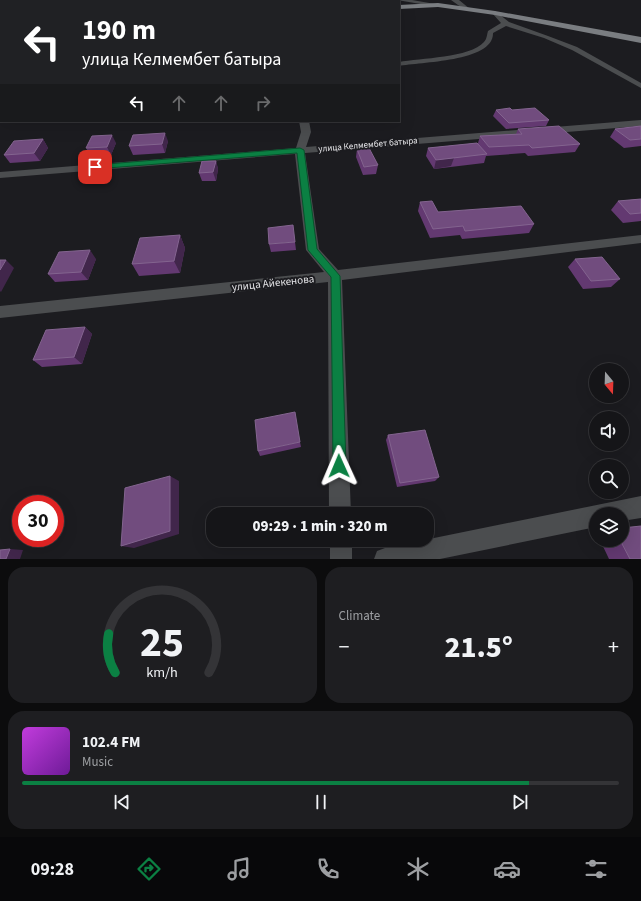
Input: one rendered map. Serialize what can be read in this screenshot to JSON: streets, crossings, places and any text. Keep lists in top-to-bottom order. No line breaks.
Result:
{"streets":{"street":["улица Келмембет батыра","улица Айекенова"]},"north":"bottom","page":{"turn":["190 m","улица Келмембет батыра"],"limit":"30","trip":"09:29 · 1 min · 320 m","tile":"Climate","heat":["−","21.5°","+"],"song":["102.4 FM","Music"],"tabs":"09:28","gauge":["25","km/h"]}}
